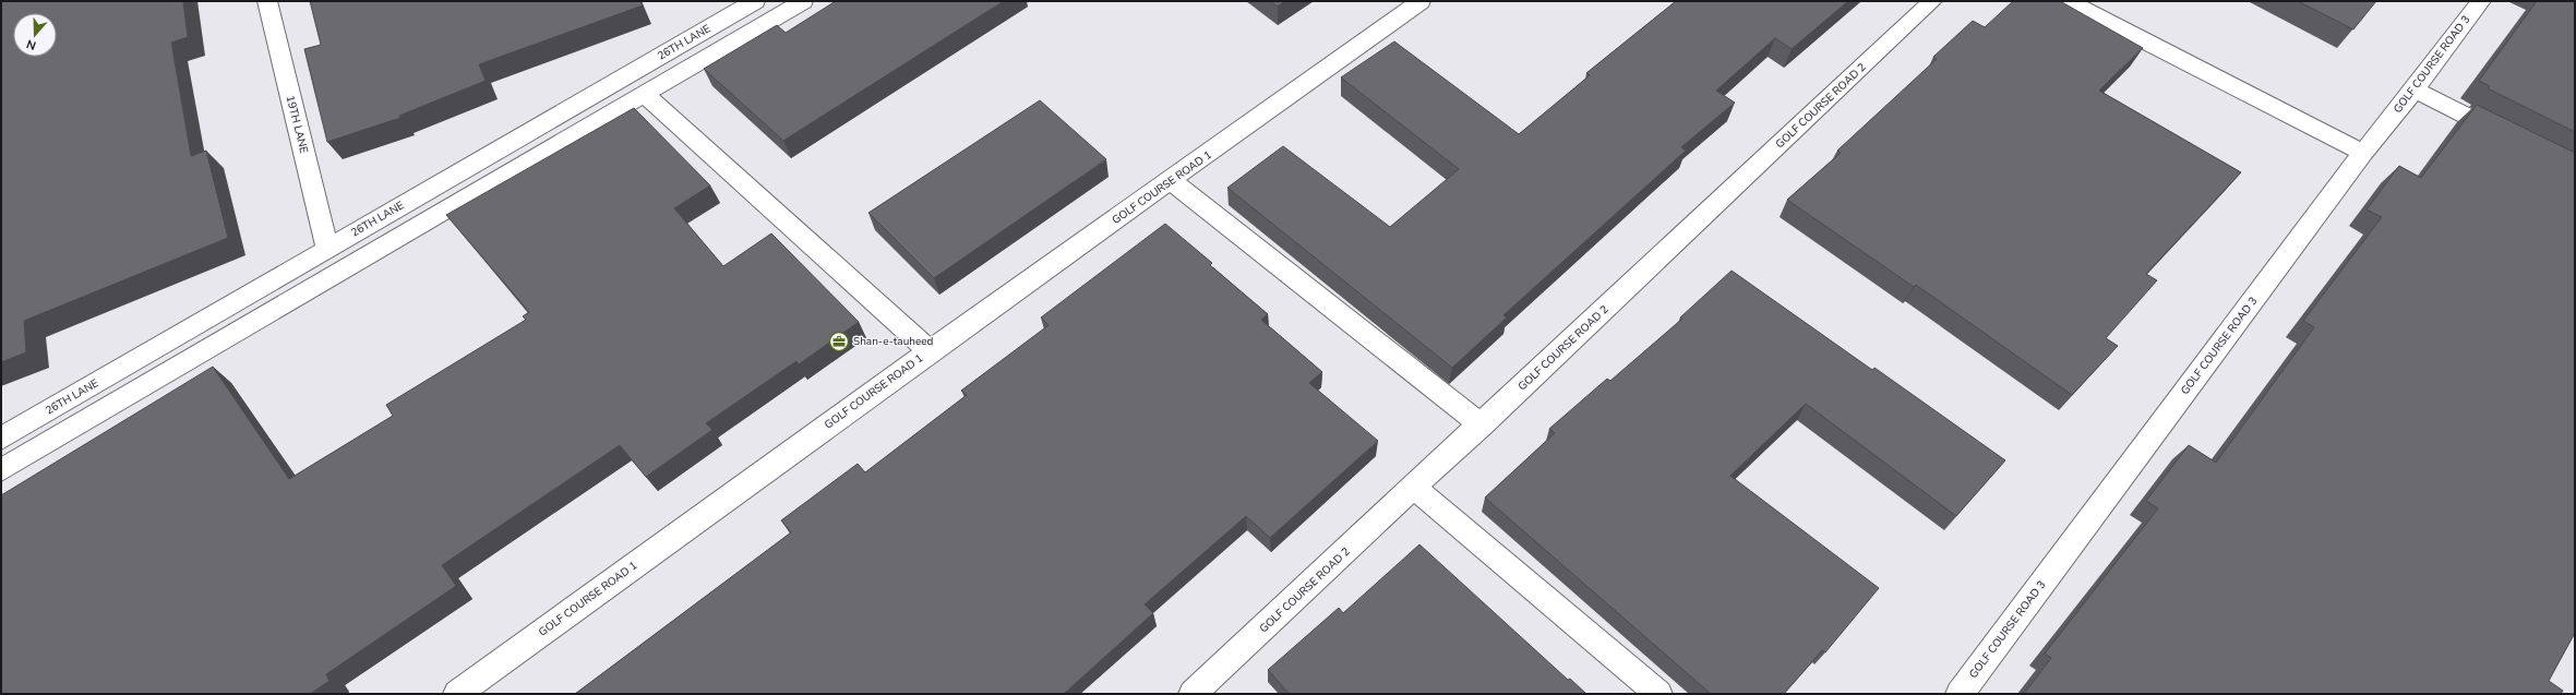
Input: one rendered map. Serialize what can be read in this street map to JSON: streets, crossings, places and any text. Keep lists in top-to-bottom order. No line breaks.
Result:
{"streets":{"street":["26TH LANE","GOLF COURSE ROAD 3","GOLF COURSE ROAD 2","19TH LANE","GOLF COURSE ROAD 1"]},"crossings":[["26TH LANE","19TH LANE"]],"places":{"office":["Shan-e-tauheed"]},"north":"bottom"}
